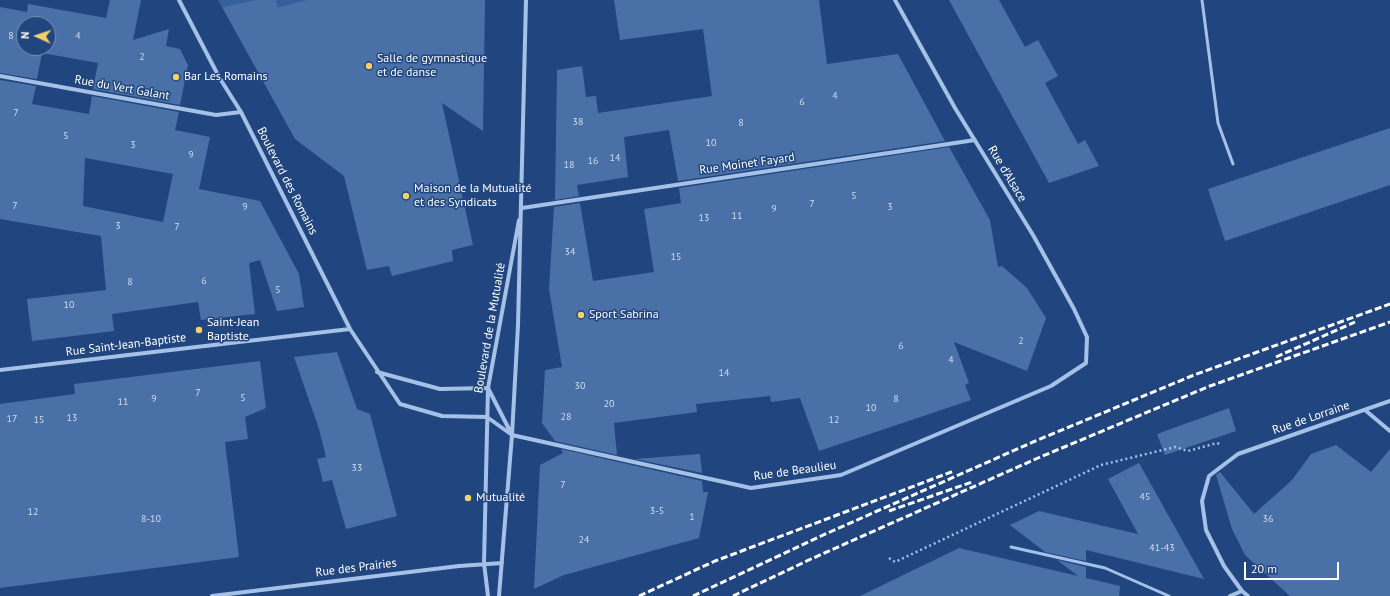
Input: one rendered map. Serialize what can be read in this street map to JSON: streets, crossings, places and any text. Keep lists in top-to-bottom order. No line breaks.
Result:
{"streets":{"street":["Rue du Vert Galant","Rue Moinet Fayard","Rue d'Alsace","Boulevard des Romains","Boulevard de la Mutualité","Rue Saint-Jean-Baptiste","Rue de Lorraine","Rue de Beaulieu","Rue des Prairies"]},"crossings":[["Rue du Vert Galant","Boulevard des Romains"],["Rue Moinet Fayard","Rue d'Alsace"],["Rue Moinet Fayard","Boulevard de la Mutualité"],["Rue d'Alsace","Rue de Beaulieu"],["Boulevard des Romains","Boulevard de la Mutualité"],["Boulevard des Romains","Rue Saint-Jean-Baptiste"],["Boulevard de la Mutualité","Rue de Beaulieu"],["Boulevard de la Mutualité","Rue des Prairies"]],"places":["Salle de gymnastique et de danse","Bar Les Romains","Maison de la Mutualité et des Syndicats","Sport Sabrina","Saint-Jean Baptiste","Mutualité"],"house_numbers":["8","4","2","4","6","7","38","8","5","10","3","9","14","16","18","5","7","7","9","3","9","11","13","3","7","34","15","6","8","5","10","2","6","4","14","30","7","5","9","8","11","20","10","28","13","17","15","12","33","7","45","3-5","12","1","8-10","36","24","41-43"],"scale_bar":"20 m","north":"left"}
